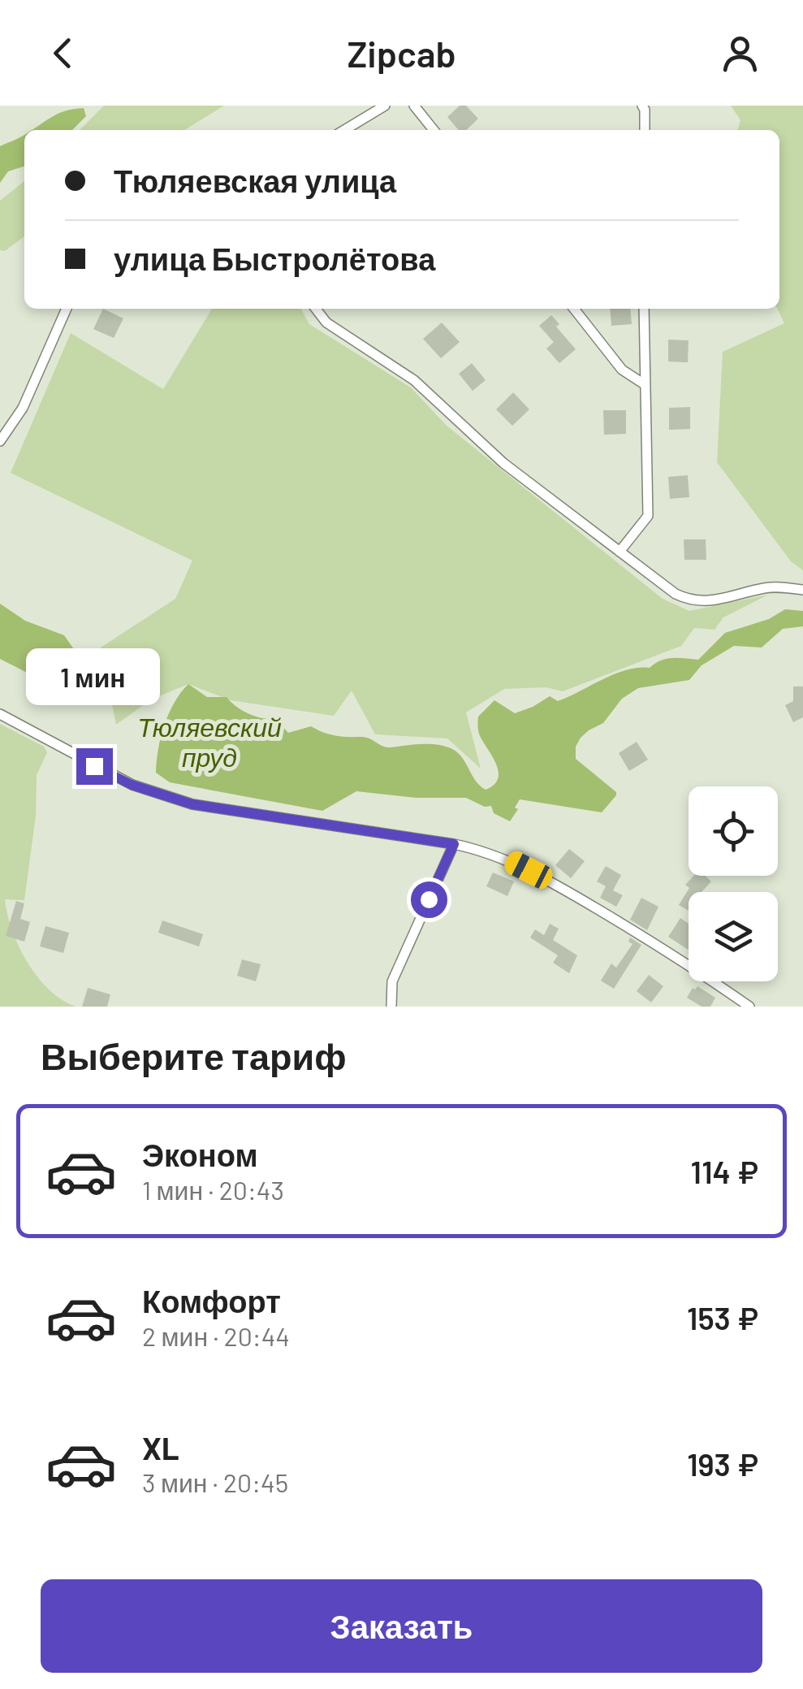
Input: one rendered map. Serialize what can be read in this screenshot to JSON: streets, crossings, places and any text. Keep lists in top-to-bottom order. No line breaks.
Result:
{"water":["Тюляевский пруд"],"page":{"header":"Zipcab","banner":["Тюляевская улица","улица Быстролётова"],"bubble":"1 мин","heading":"Выберите тариф","list":[{"name":"Эконом","note":"1 мин · 20:43","value":"114 ₽"},{"name":"Комфорт","note":"2 мин · 20:44","value":"153 ₽"},{"name":"XL","note":"3 мин · 20:45","value":"193 ₽"}],"buttons":"Заказать"}}
